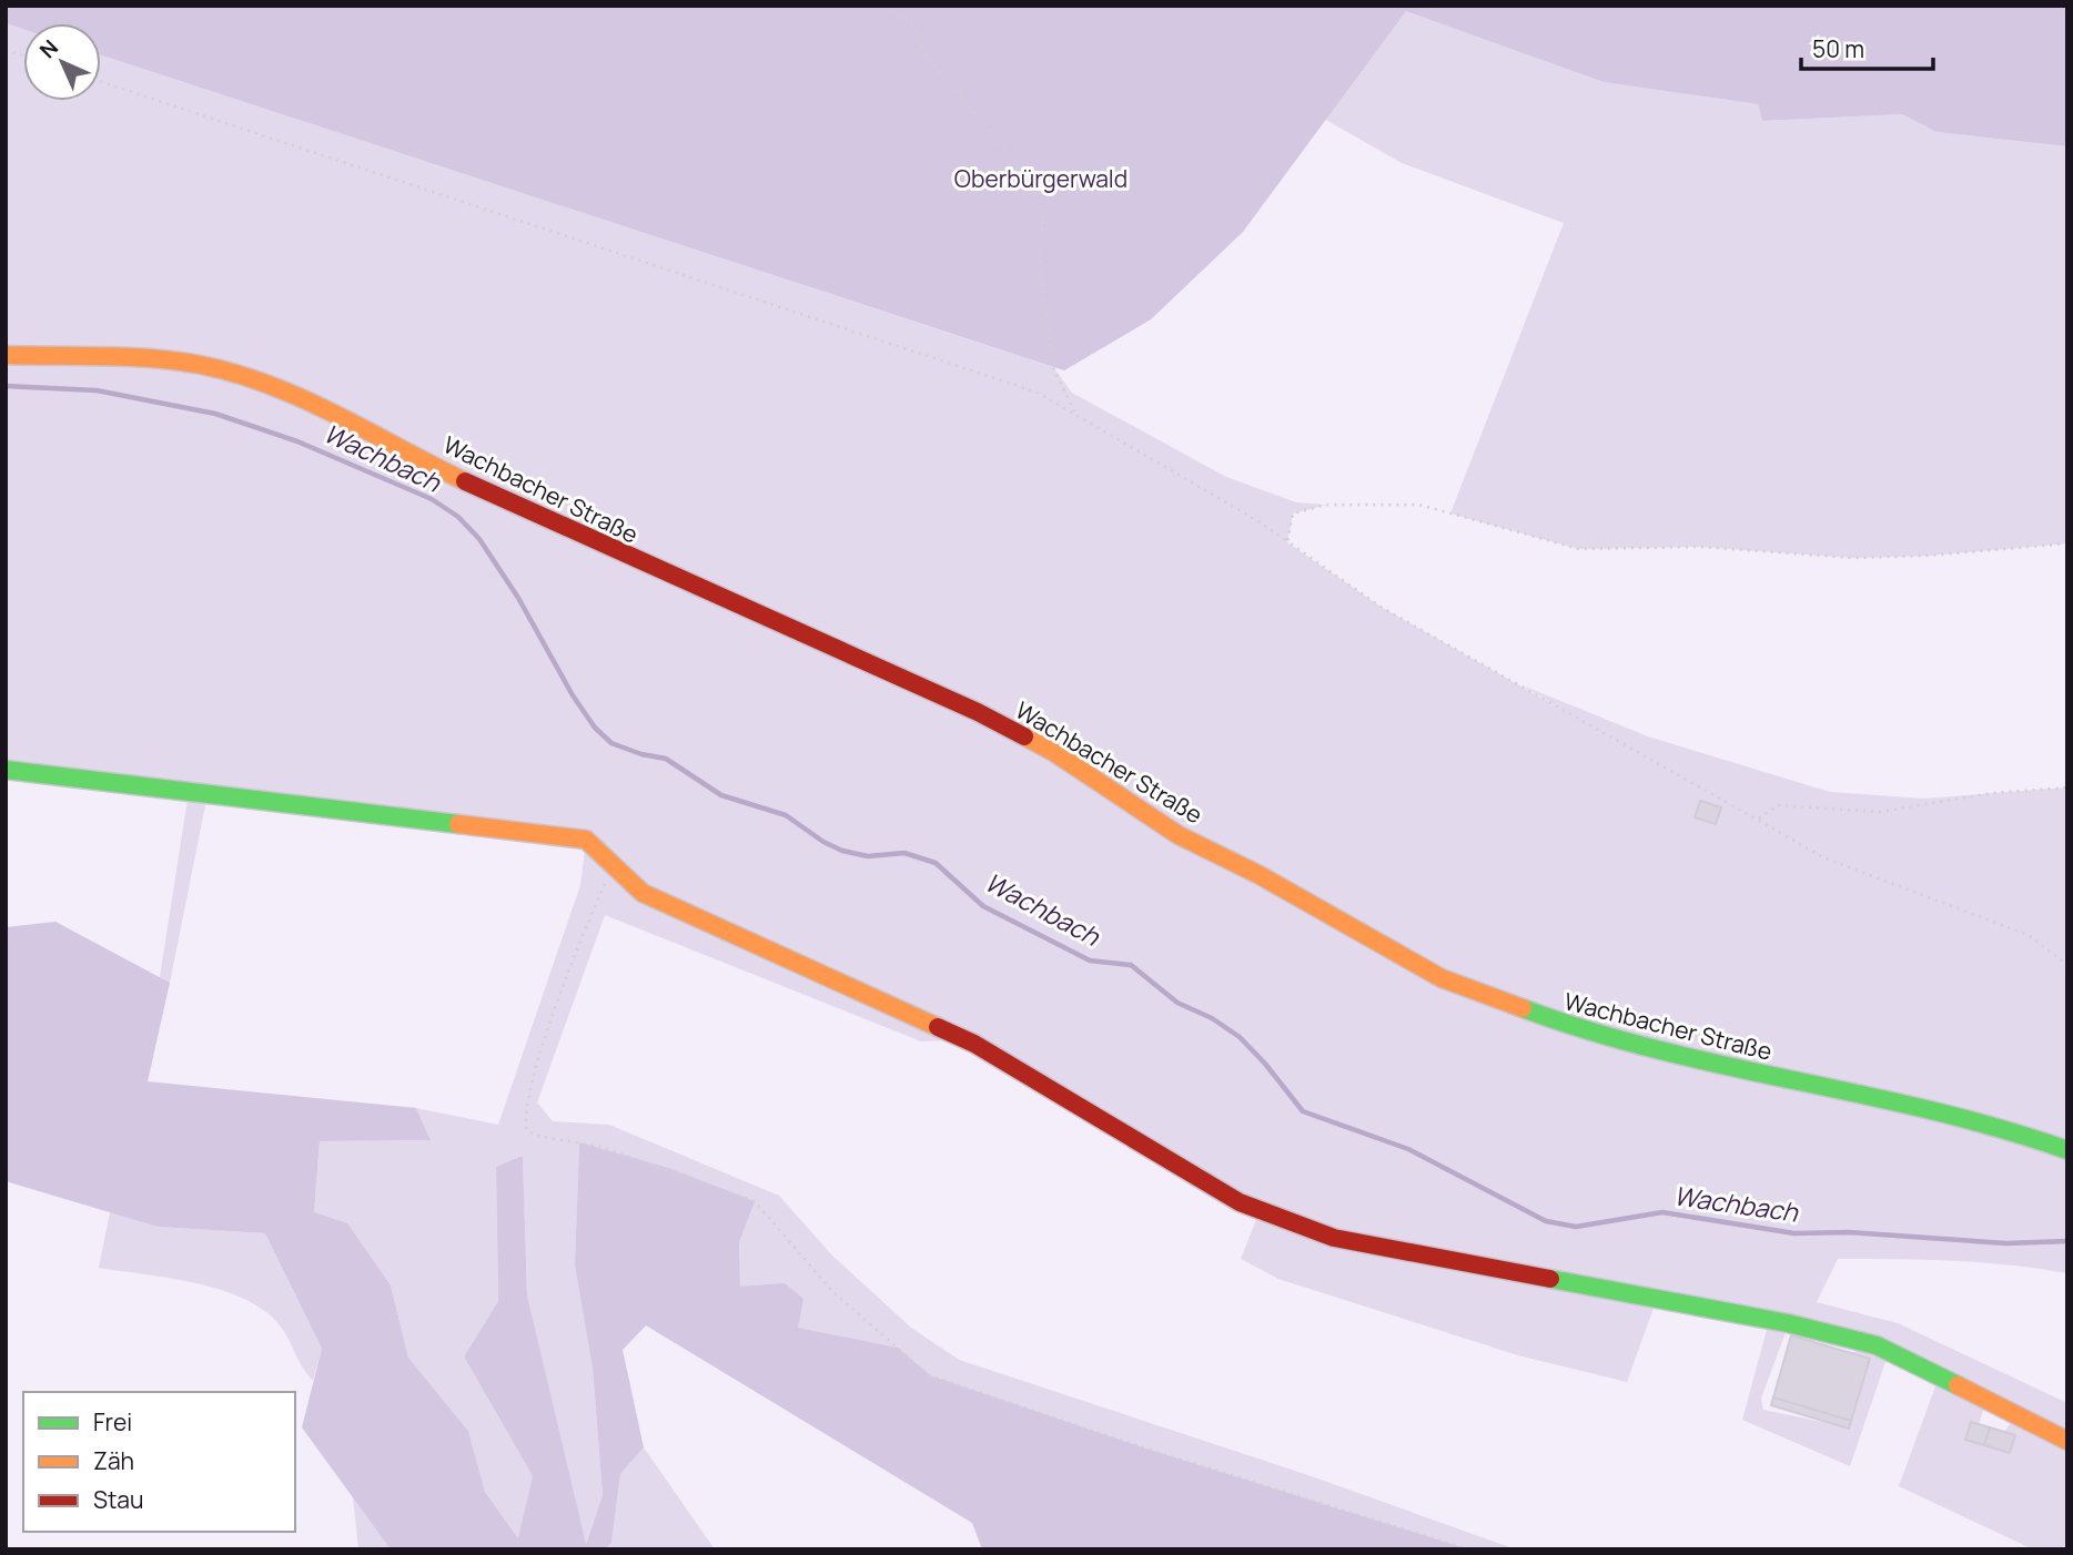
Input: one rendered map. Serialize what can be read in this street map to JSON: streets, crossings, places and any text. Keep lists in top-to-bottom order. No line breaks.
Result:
{"streets":{"street":["Wachbacher Straße"]},"water":["Wachbach"],"parks":["Oberbürgerwald"],"legend":["Frei","Zäh","Stau"],"scale_bar":"50 m","north":"top left"}
